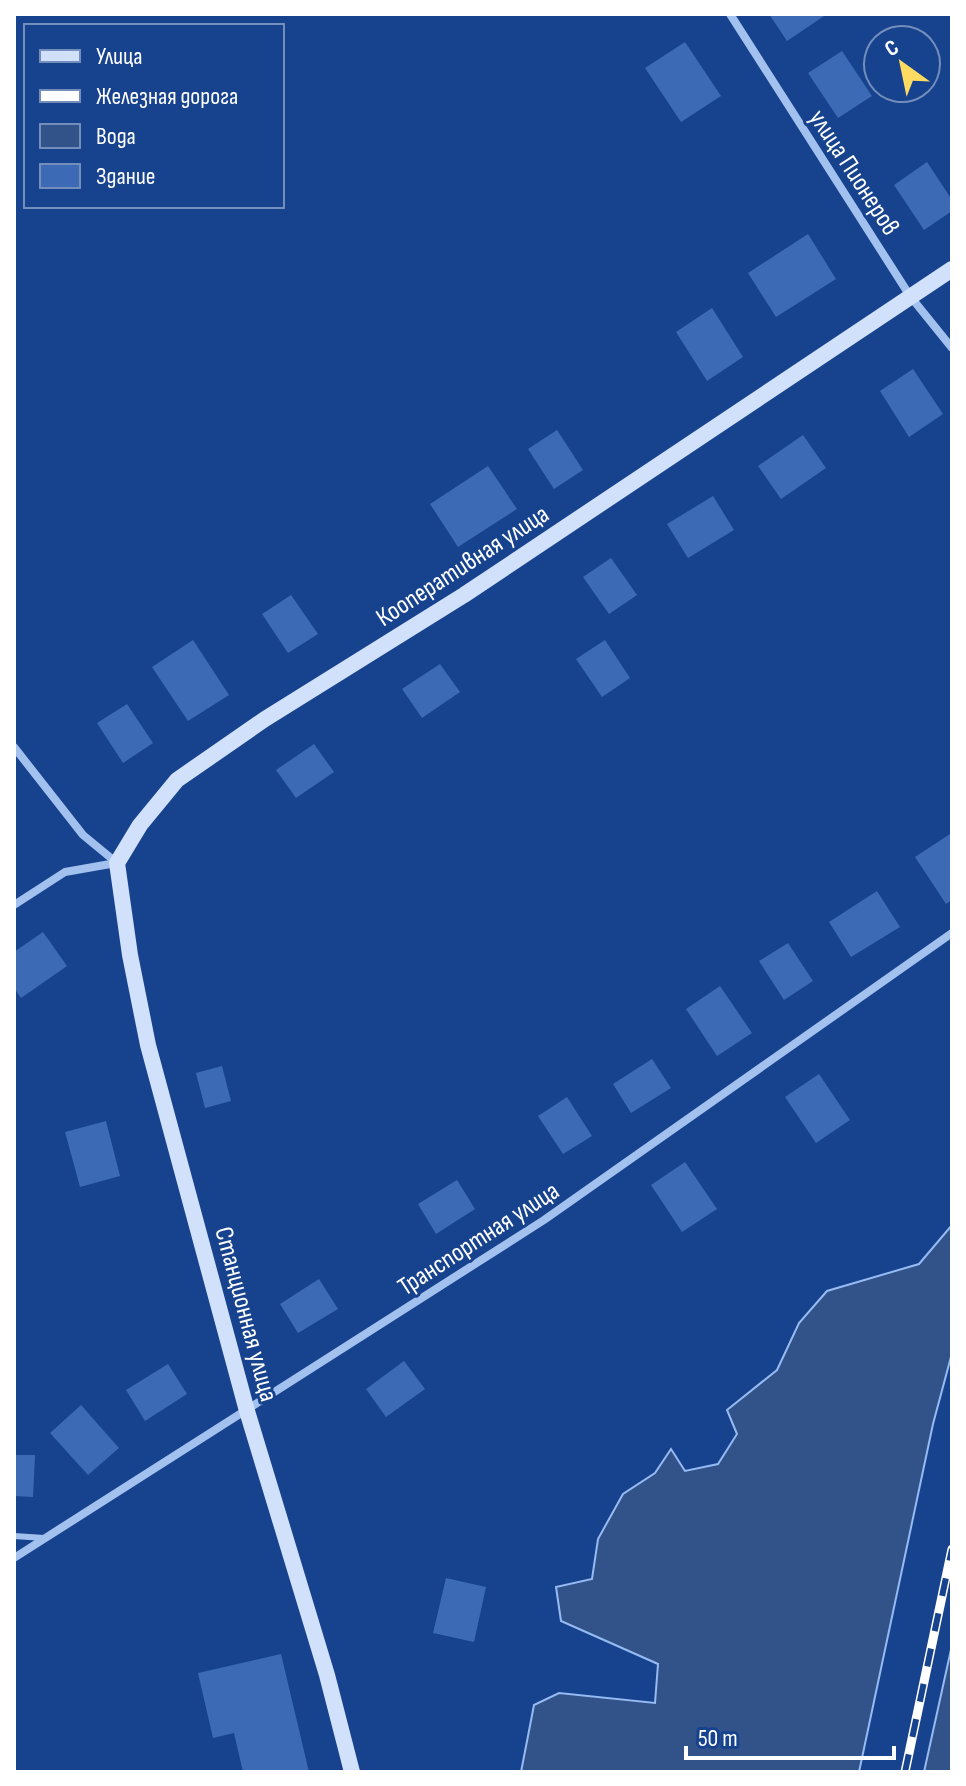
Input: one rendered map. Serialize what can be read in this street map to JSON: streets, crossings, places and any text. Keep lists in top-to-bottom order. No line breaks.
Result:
{"streets":{"main road":["Кооперативная улица","Станционная улица"],"street":["улица Пионеров","Транспортная улица"]},"crossings":[["улица Пионеров","Кооперативная улица"],["Кооперативная улица","Станционная улица"],["Транспортная улица","Станционная улица"]],"legend":["Улица","Железная дорога","Вода","Здание"],"scale_bar":"50 m","north":"top left"}
